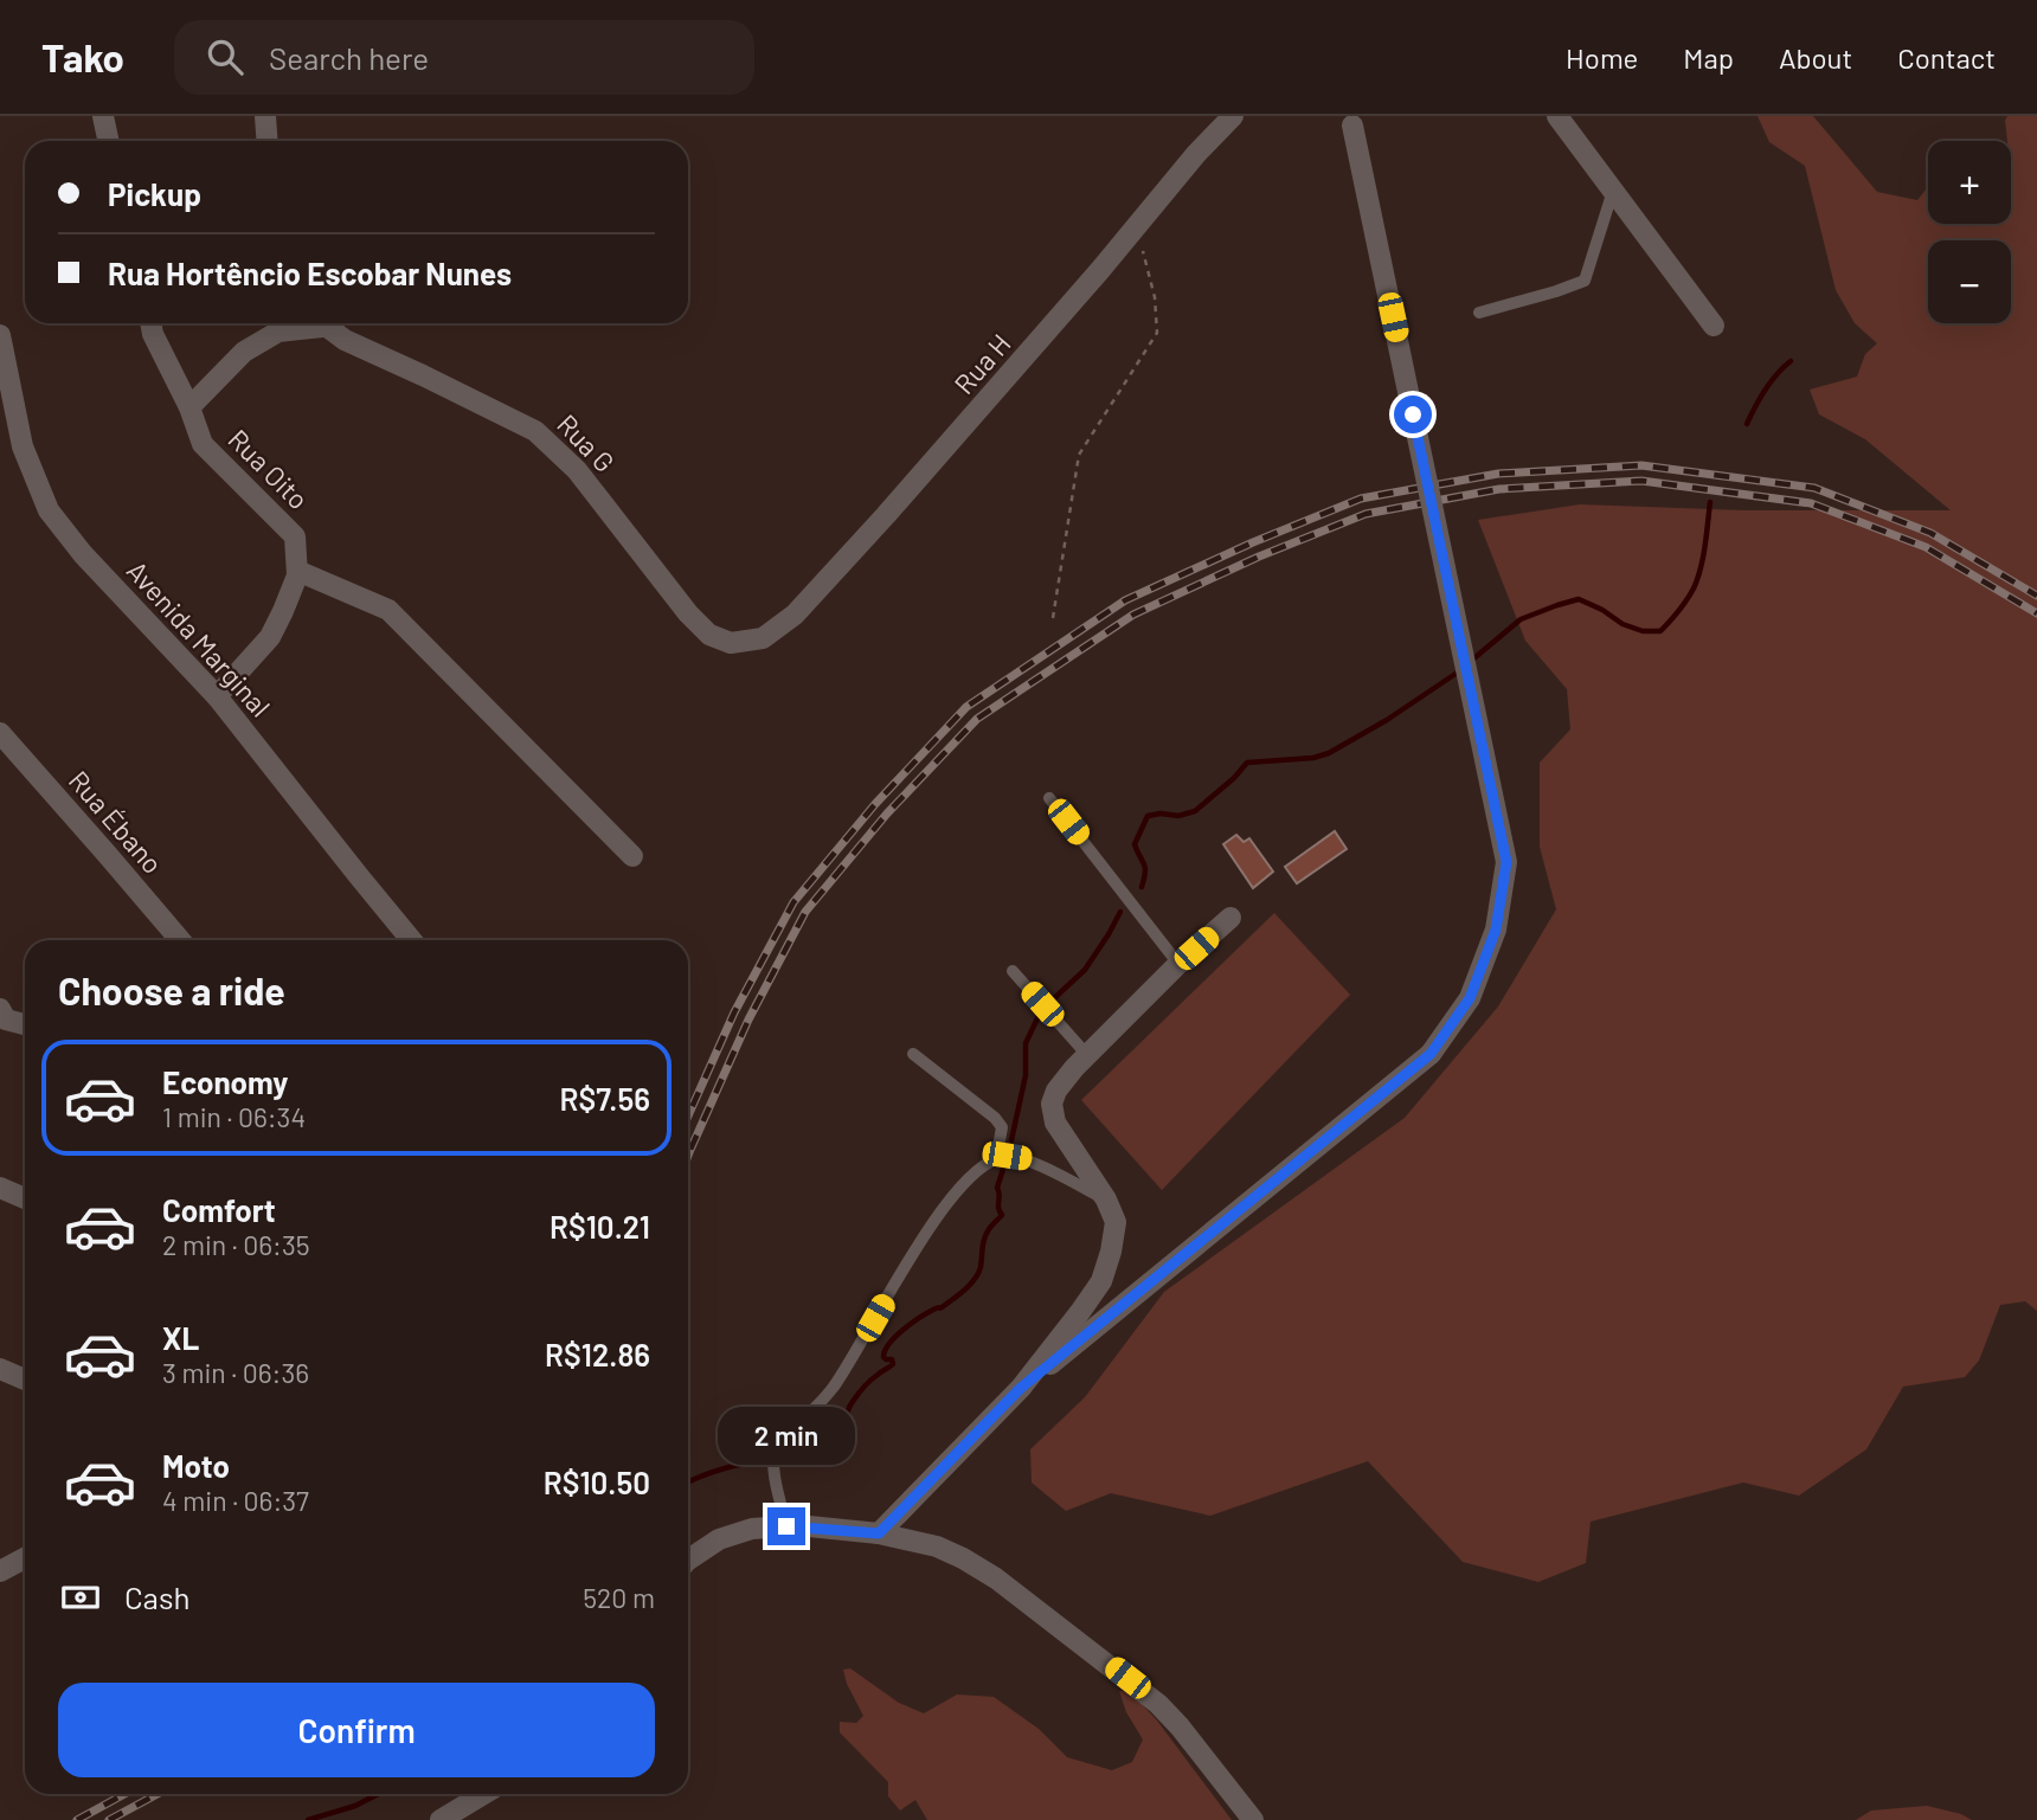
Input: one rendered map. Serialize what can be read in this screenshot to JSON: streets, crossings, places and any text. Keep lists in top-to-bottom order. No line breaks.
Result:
{"streets":{"street":["Rua H","Rua G","Rua Oito","Avenida Marginal","Rua Ébano"]},"crossings":[["Rua H","Rua G"],["Rua Oito","Avenida Marginal"]],"page":{"header":"Tako","search":"Search here","nav":["Home","Map","About","Contact"],"map_buttons":["+","−"],"banner":["Pickup","Rua Hortêncio Escobar Nunes"],"heading":"Choose a ride","list":[{"name":"Economy","note":"1 min · 06:34","value":"R$7.56"},{"name":"Comfort","note":"2 min · 06:35","value":"R$10.21"},{"name":"XL","note":"3 min · 06:36","value":"R$12.86"},{"name":"Moto","note":"4 min · 06:37","value":"R$10.50"}],"bubble":"2 min","pay":["Cash","520 m"],"buttons":"Confirm"}}
